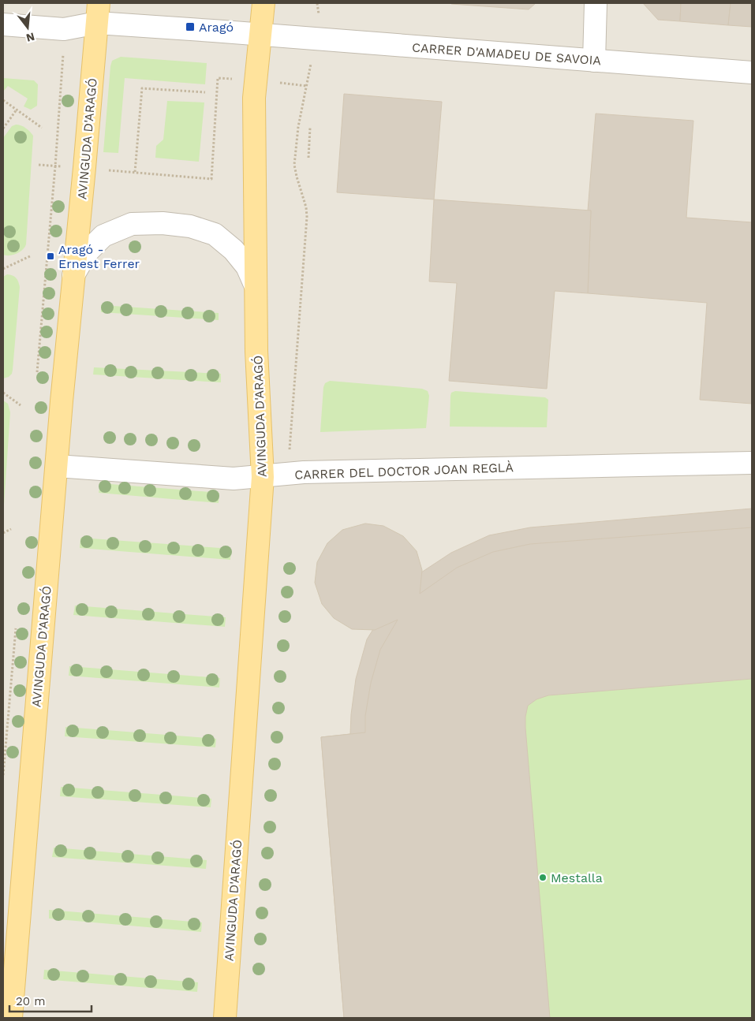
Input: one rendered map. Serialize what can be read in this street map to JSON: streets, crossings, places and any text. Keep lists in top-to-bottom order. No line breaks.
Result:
{"streets":{"main road":["AVINGUDA D'ARAGÓ"],"street":["CARRER D'AMADEU DE SAVOIA","CARRER DEL DOCTOR JOAN REGLÀ"]},"crossings":[["CARRER D'AMADEU DE SAVOIA","AVINGUDA D'ARAGÓ"],["AVINGUDA D'ARAGÓ","CARRER DEL DOCTOR JOAN REGLÀ"]],"places":{"transit":["Aragó","Aragó - Ernest Ferrer"],"other":["Mestalla"]},"scale_bar":"20 m","north":"bottom"}
